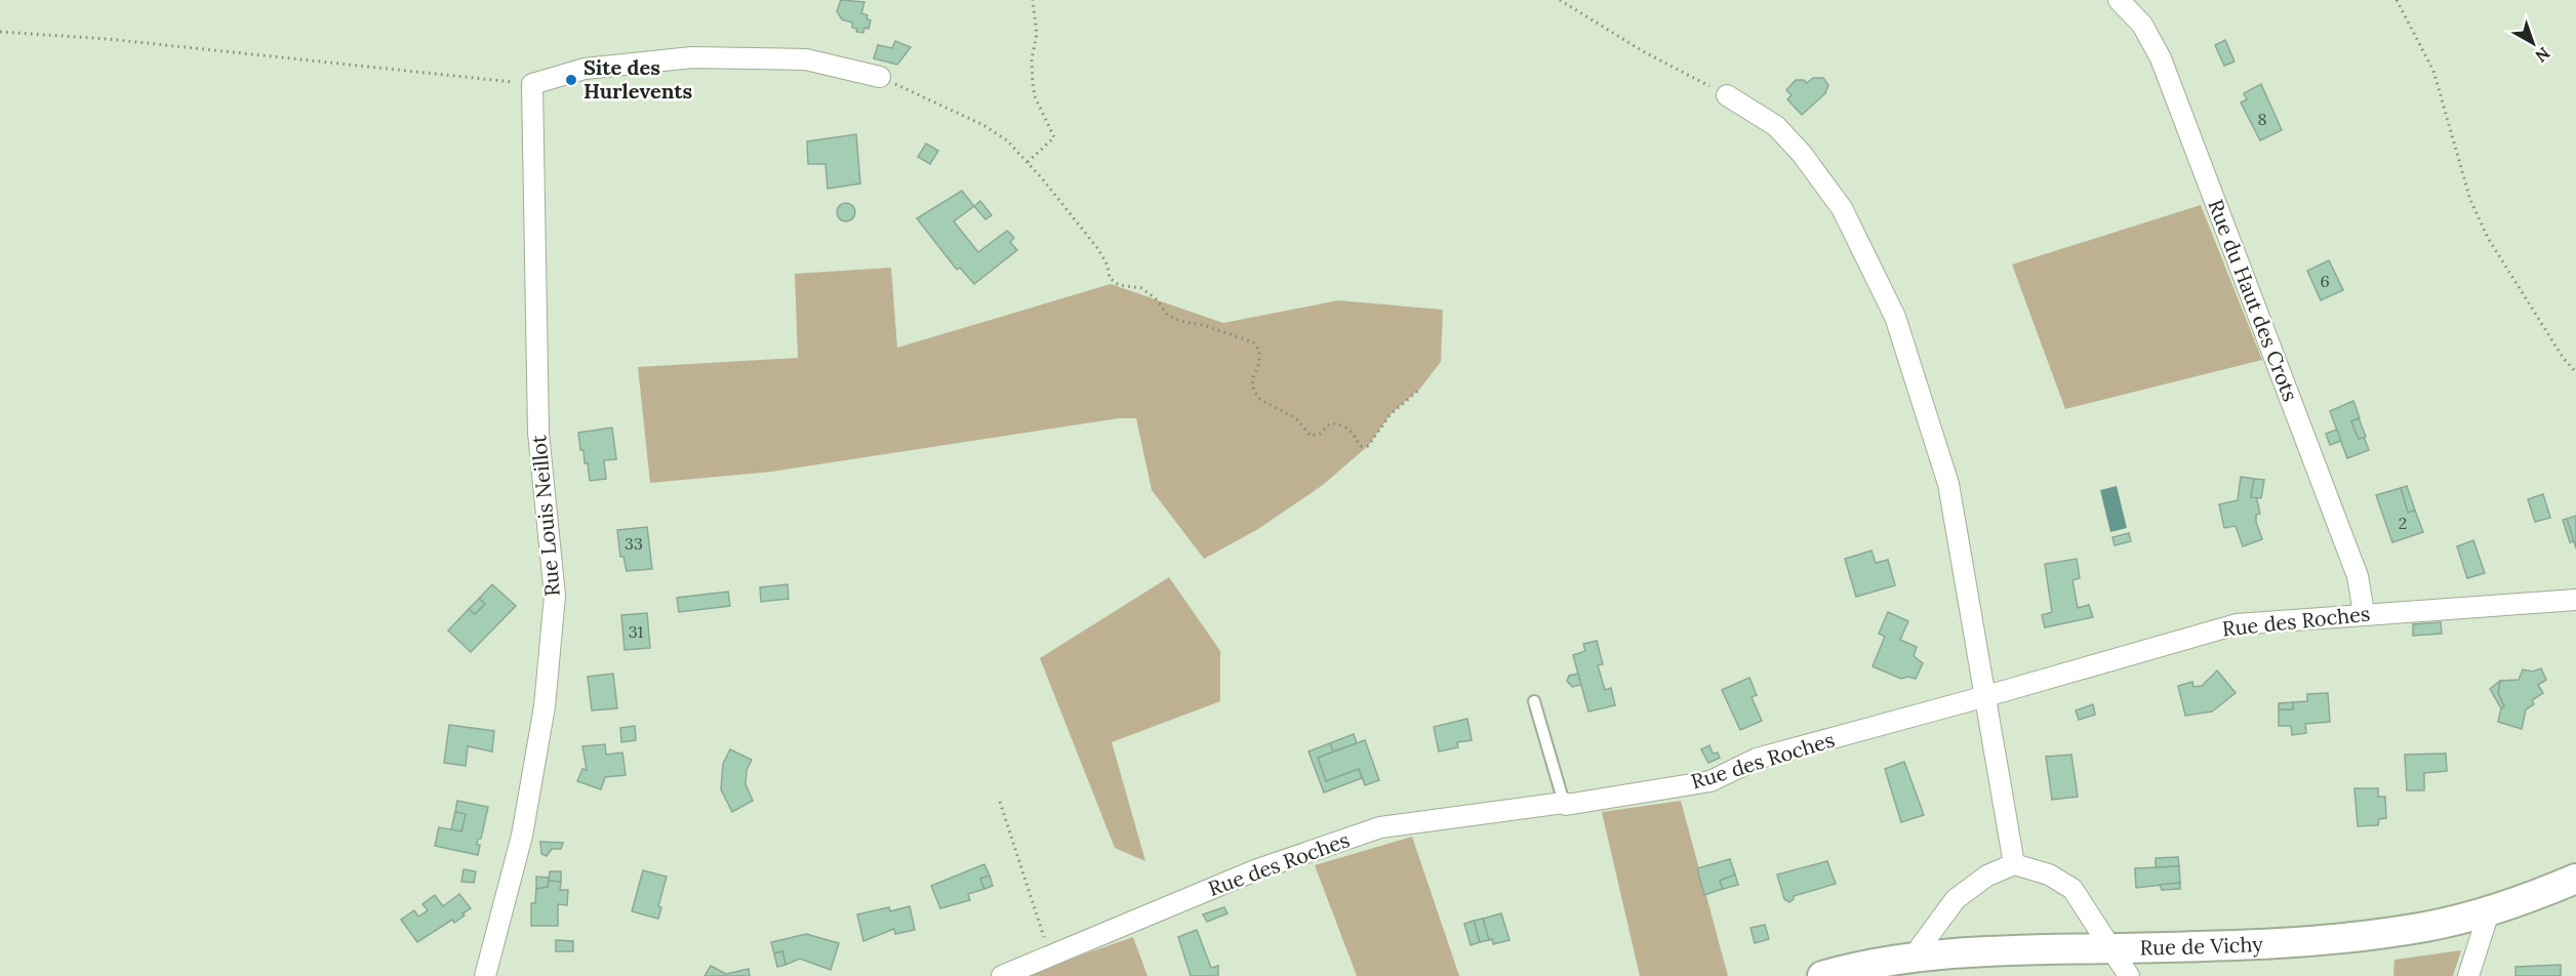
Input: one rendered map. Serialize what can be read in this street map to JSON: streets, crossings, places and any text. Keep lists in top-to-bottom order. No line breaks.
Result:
{"streets":{"street":["Rue du Haut des Crots","Rue Louis Neillot","Rue des Roches","Rue de Vichy"]},"crossings":[["Rue du Haut des Crots","Rue des Roches"]],"places":["Site des Hurlevents"],"house_numbers":["8","6","2","33","31"],"north":"bottom right"}
